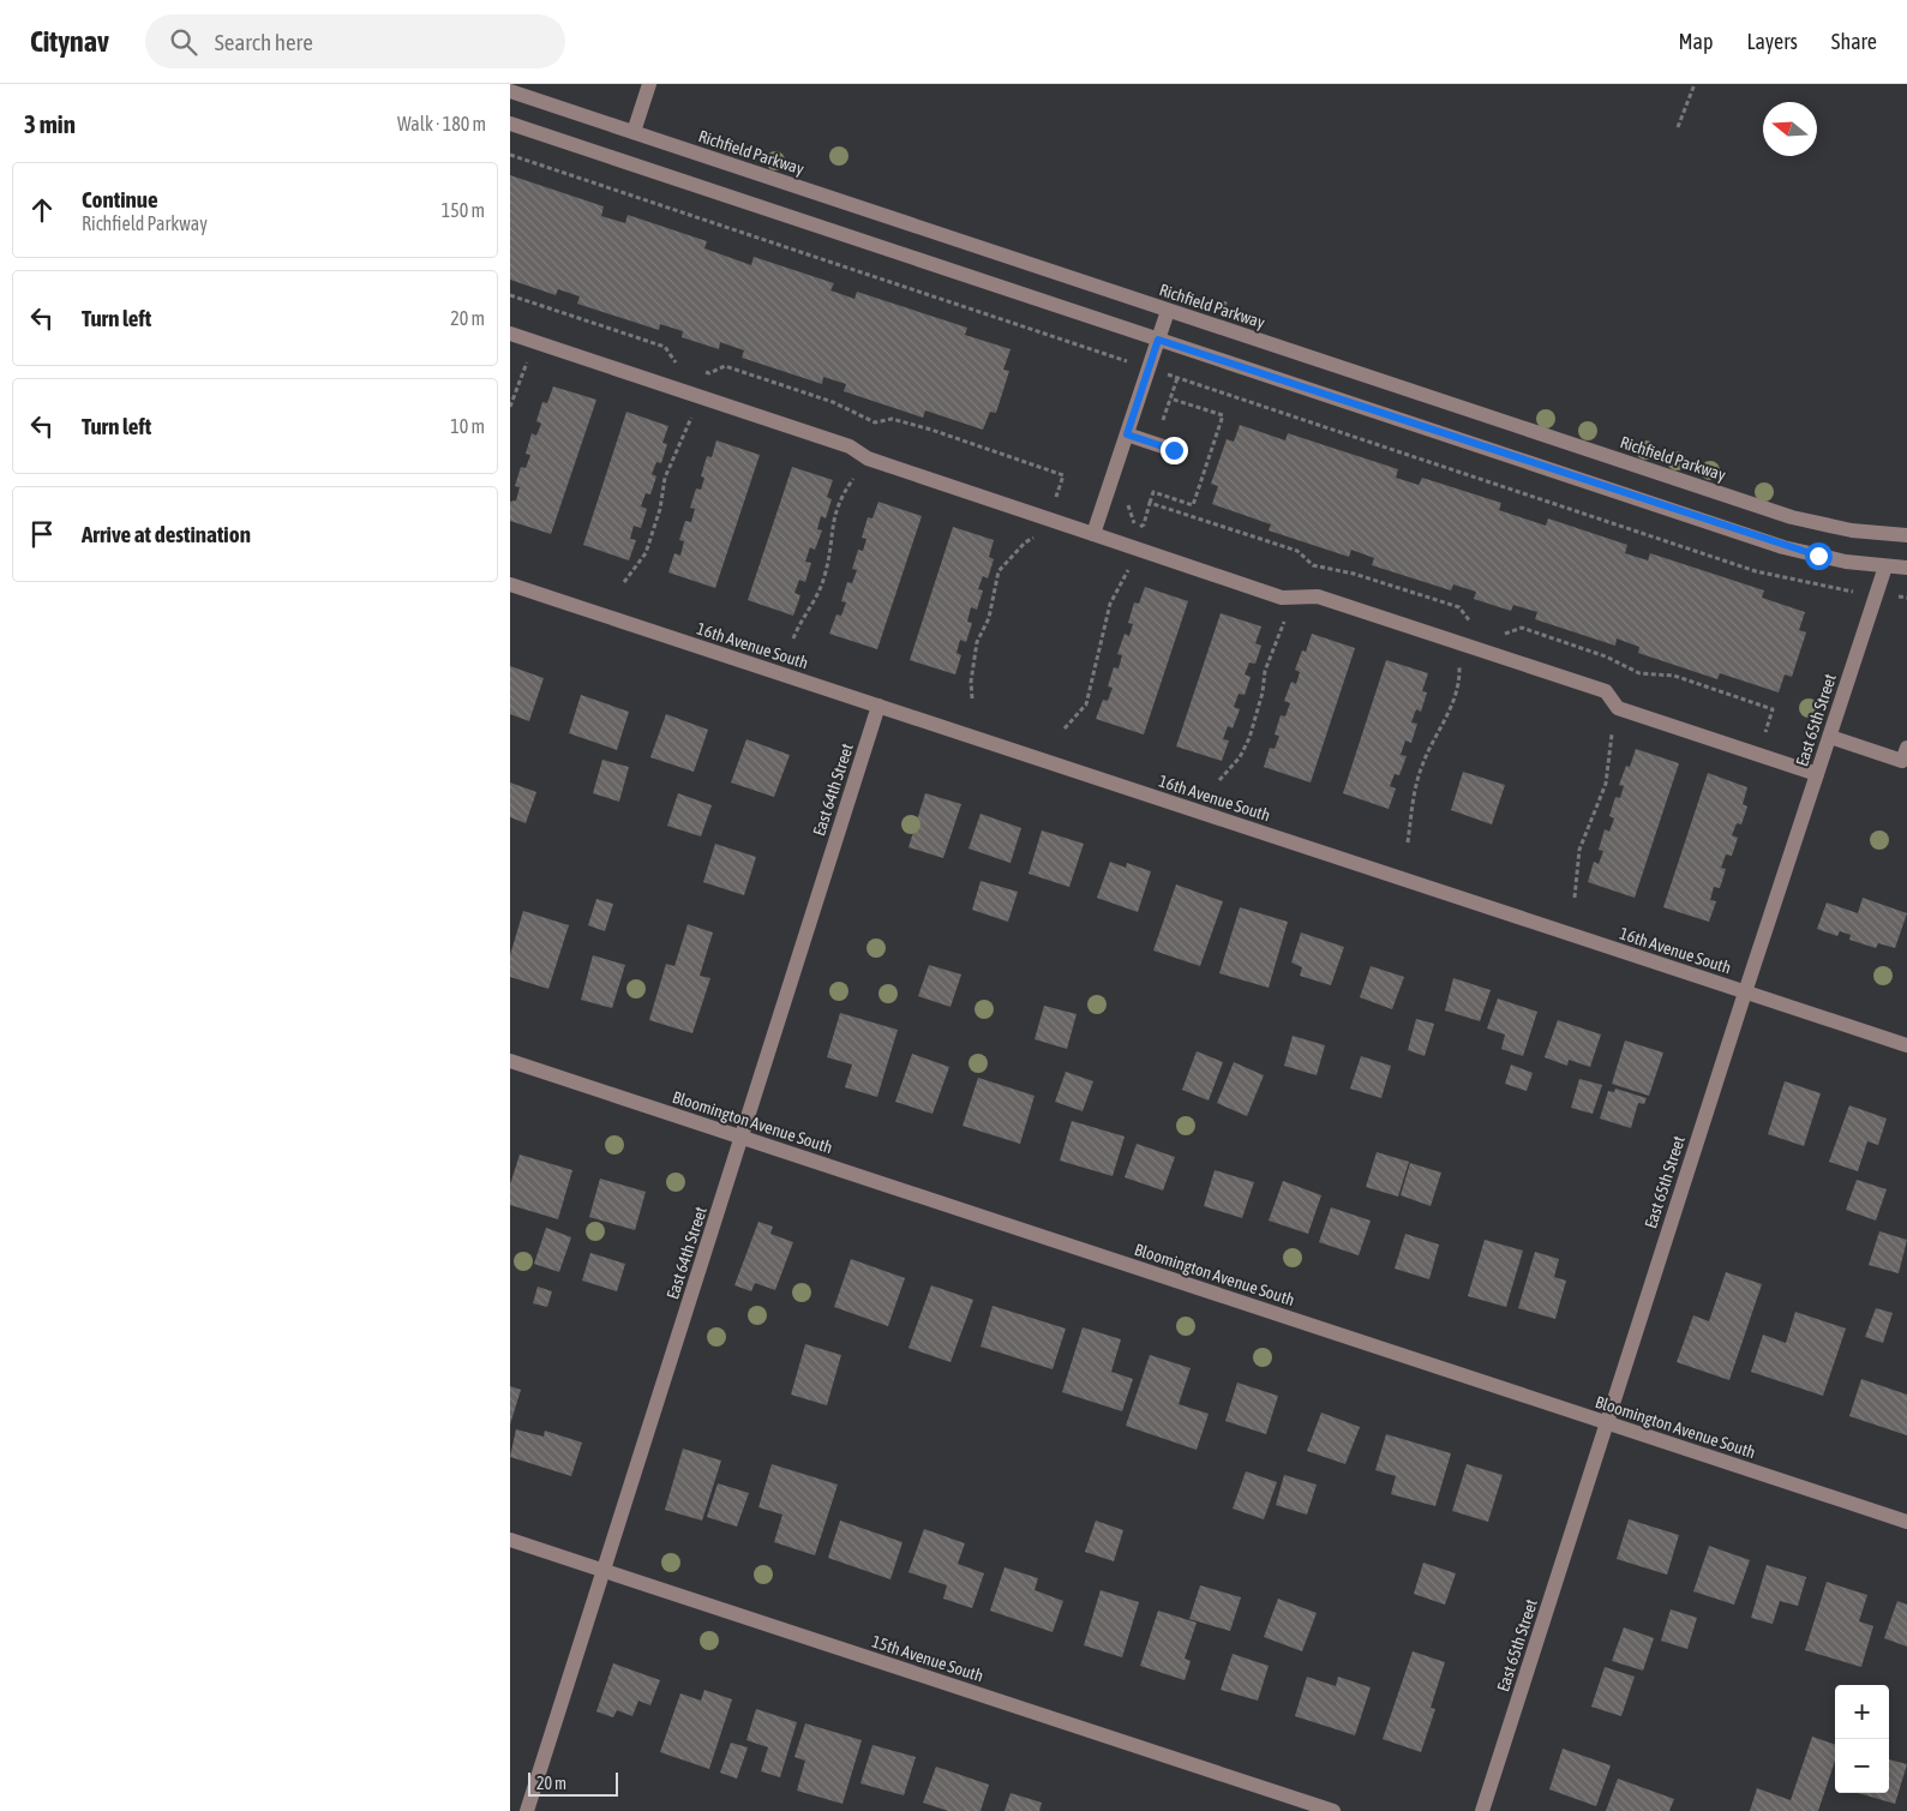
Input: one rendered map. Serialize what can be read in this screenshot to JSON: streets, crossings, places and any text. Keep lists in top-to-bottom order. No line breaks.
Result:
{"streets":{"street":["Richfield Parkway","16th Avenue South","East 65th Street","East 64th Street","Bloomington Avenue South","15th Avenue South"]},"crossings":[["16th Avenue South","East 65th Street"],["16th Avenue South","East 64th Street"],["East 65th Street","Bloomington Avenue South"],["East 64th Street","Bloomington Avenue South"],["East 64th Street","15th Avenue South"]],"scale_bar":"20 m","north":"left","page":{"header":"Citynav","search":"Search here","nav":["Map","Layers","Share"],"heading":["3 min","Walk · 180 m"],"list":[["Continue","Richfield Parkway","150 m"],["Turn left","20 m"],["Turn left","10 m"],"Arrive at destination"],"map_buttons":["+","−"],"scale":"20 m"}}
